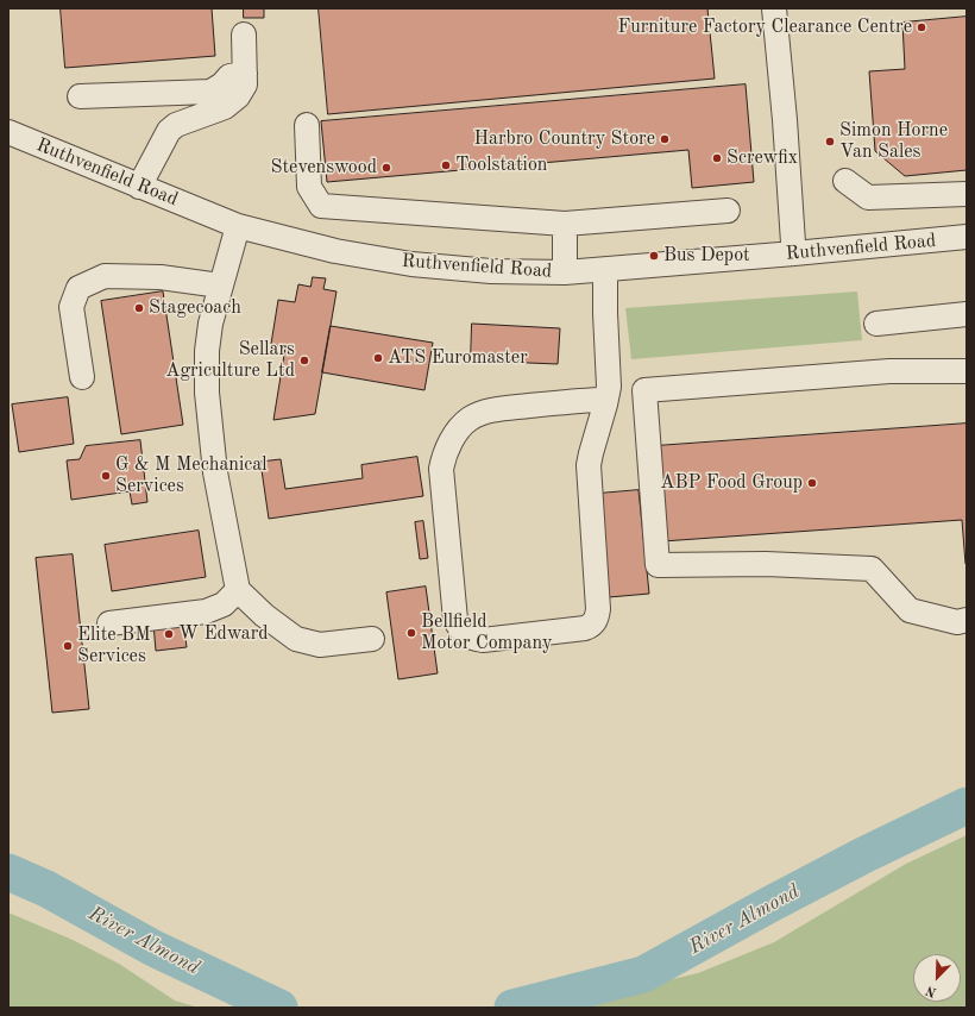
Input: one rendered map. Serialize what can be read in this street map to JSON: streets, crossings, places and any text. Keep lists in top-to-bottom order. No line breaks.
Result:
{"streets":{"street":["Ruthvenfield Road"]},"water":["River Almond"],"places":["Furniture Factory Clearance Centre","Harbro Country Store","Simon Horne Van Sales","Screwfix","Toolstation","Stevenswood","Bus Depot","Stagecoach","ATS Euromaster","Sellars Agriculture Ltd","G & M Mechanical Services","ABP Food Group","Bellfield Motor Company","W Edward","Elite BM Services"],"north":"bottom left"}
